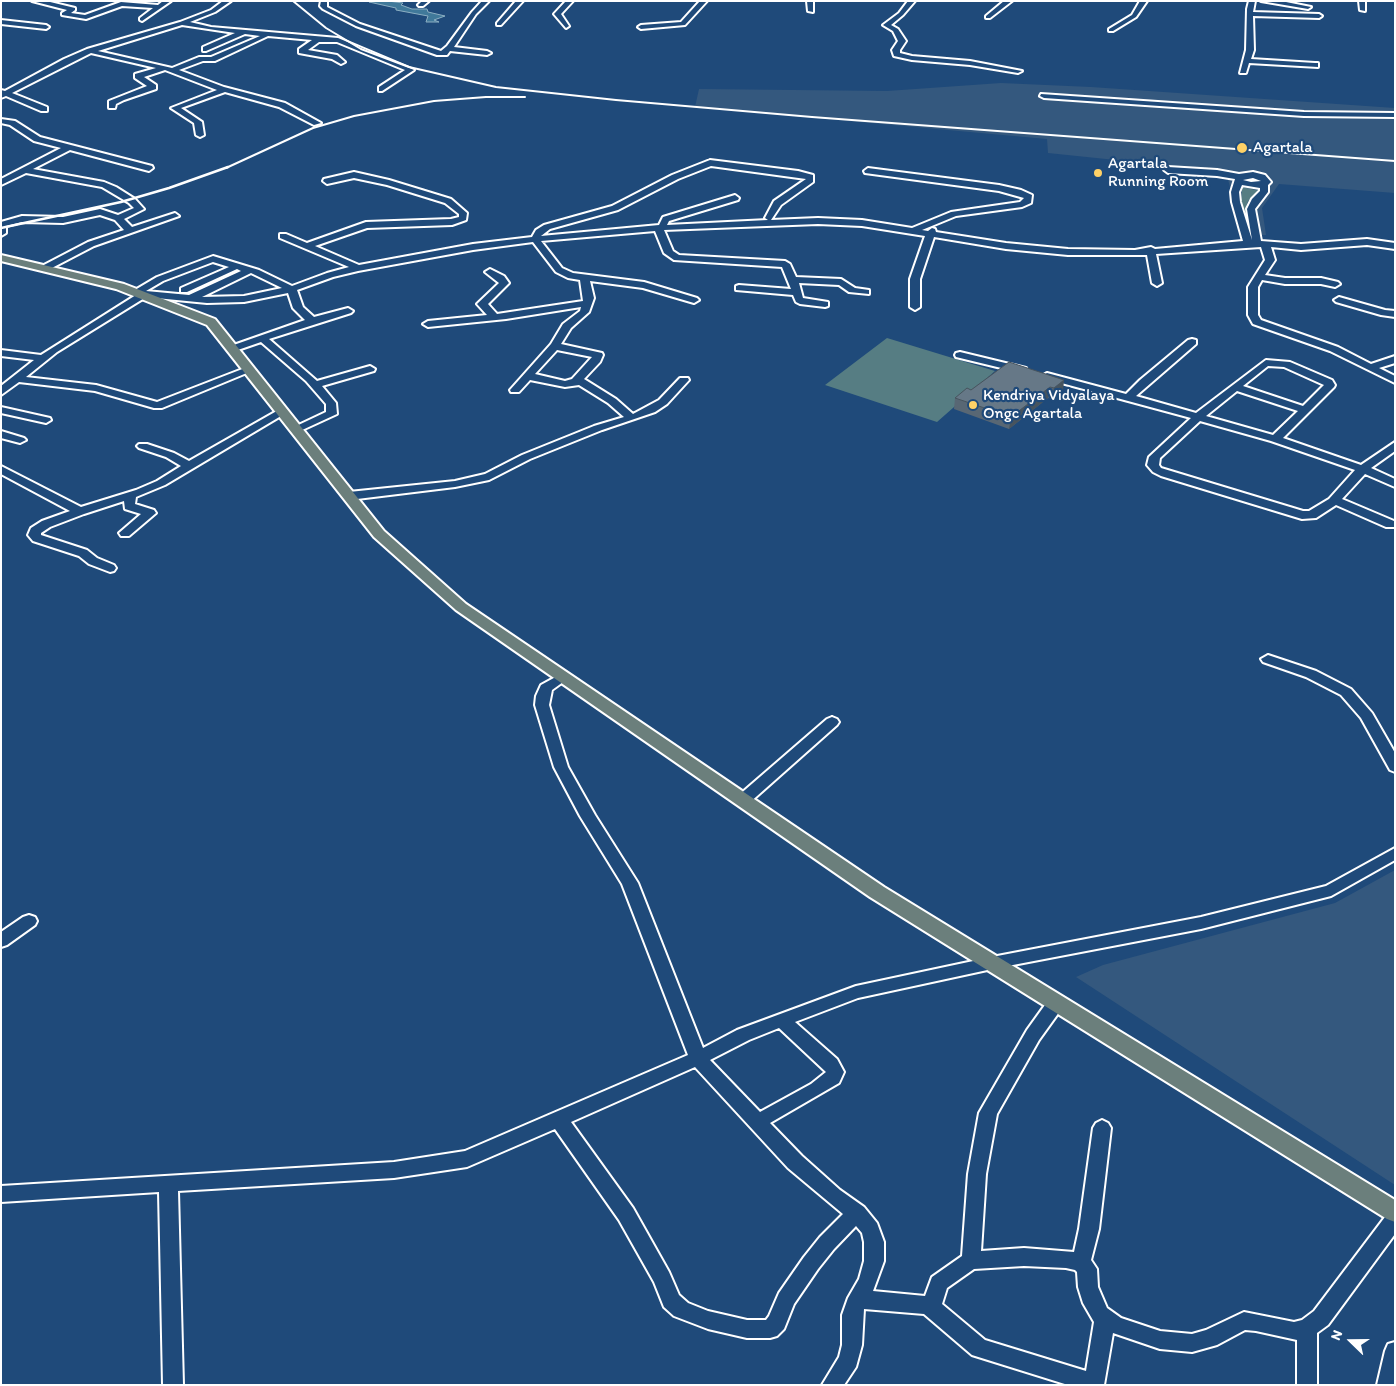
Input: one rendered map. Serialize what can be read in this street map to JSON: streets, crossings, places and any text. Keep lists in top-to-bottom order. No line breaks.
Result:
{"places":["Agartala","Agartala Running Room","Kendriya Vidyalaya Ongc Agartala"],"north":"left"}
